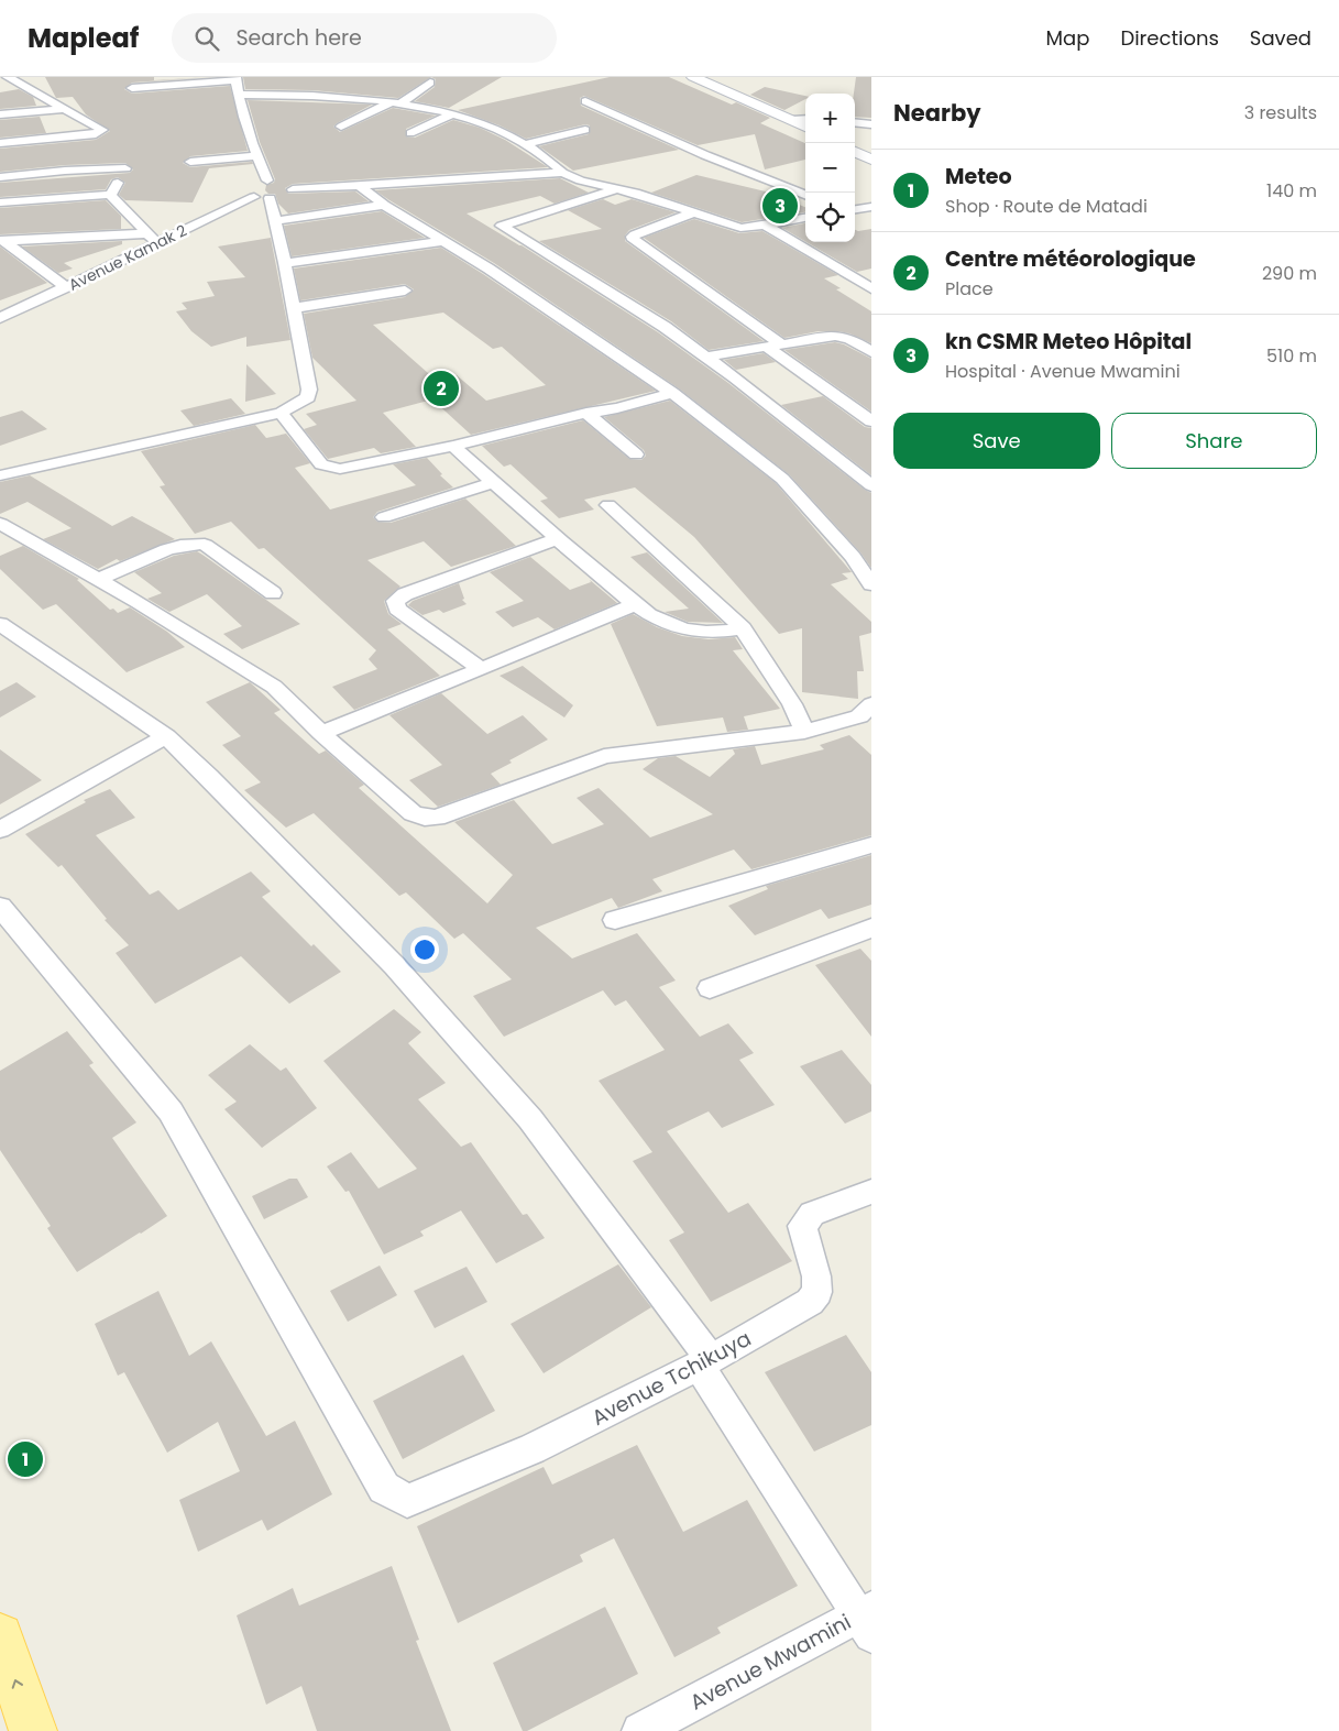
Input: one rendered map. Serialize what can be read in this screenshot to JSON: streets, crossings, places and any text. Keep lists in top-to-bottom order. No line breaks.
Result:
{"streets":{"street":["Avenue Kamak 2","Avenue Tchikuya","Avenue Mwamini"]},"page":{"header":"Mapleaf","search":"Search here","nav":["Map","Directions","Saved"],"heading":["Nearby","3 results"],"map_buttons":["+","−"],"list":[{"mark":"1","name":"Meteo","note":"Shop · Route de Matadi","value":"140 m"},{"mark":"2","name":"Centre météorologique","note":"Place","value":"290 m"},{"mark":"3","name":"kn CSMR Meteo Hôpital","note":"Hospital · Avenue Mwamini","value":"510 m"}],"pins":["3","2","1"],"buttons":["Save","Share"]}}
